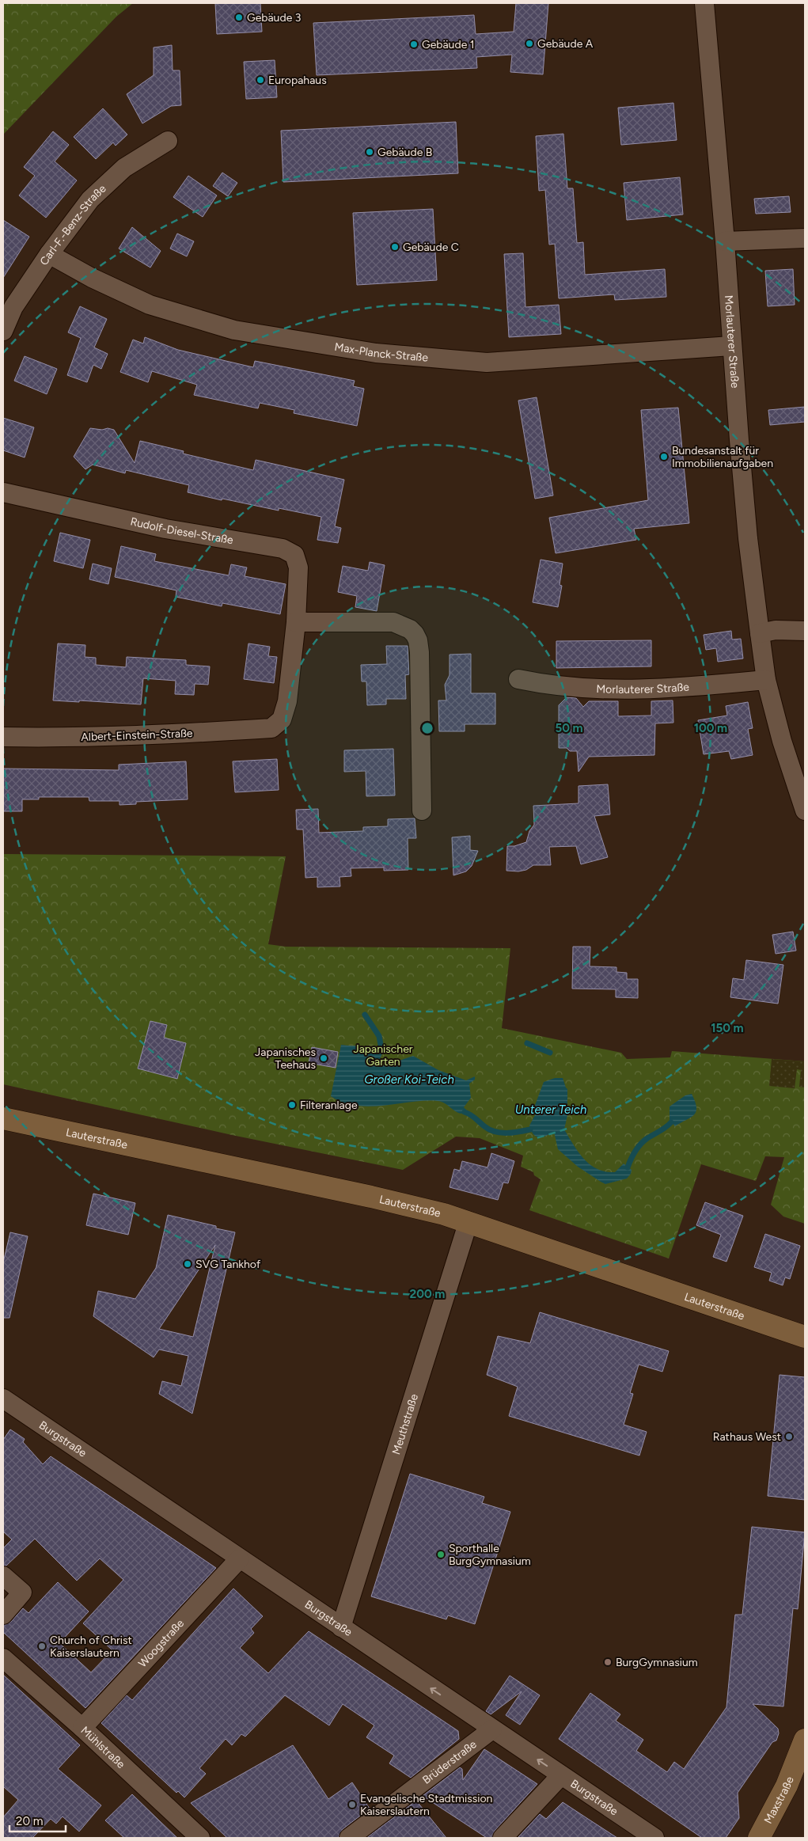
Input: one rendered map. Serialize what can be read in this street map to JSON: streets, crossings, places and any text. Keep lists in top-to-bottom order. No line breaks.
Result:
{"streets":{"main road":["Lauterstraße","Maxstraße"],"street":["Carl-F.-Benz-Straße","Morlauterer Straße","Max-Planck-Straße","Rudolf-Diesel-Straße","Albert-Einstein-Straße","Meuthstraße","Burgstraße","Woogstraße","Mühlstraße","Brüderstraße"]},"crossings":[["Carl-F.-Benz-Straße","Max-Planck-Straße"],["Morlauterer Straße","Max-Planck-Straße"],["Rudolf-Diesel-Straße","Albert-Einstein-Straße"],["Lauterstraße","Meuthstraße"],["Meuthstraße","Burgstraße"],["Burgstraße","Woogstraße"],["Burgstraße","Brüderstraße"],["Woogstraße","Mühlstraße"]],"water":["Großer Koi-Teich","Unterer Teich"],"parks":["Japanischer Garten"],"places":["Gebäude 3","Gebäude A","Gebäude 1","Europahaus","Gebäude B","Gebäude C","Bundesanstalt für Immobilienaufgaben","Japanisches Teehaus","Filteranlage","SVG Tankhof","Rathaus West","Sporthalle BurgGymnasium","Church of Christ Kaiserslautern","BurgGymnasium","Evangelische Stadtmission Kaiserslautern"],"scale_bar":"20 m","rings":["50 m","100 m","150 m","200 m"]}
